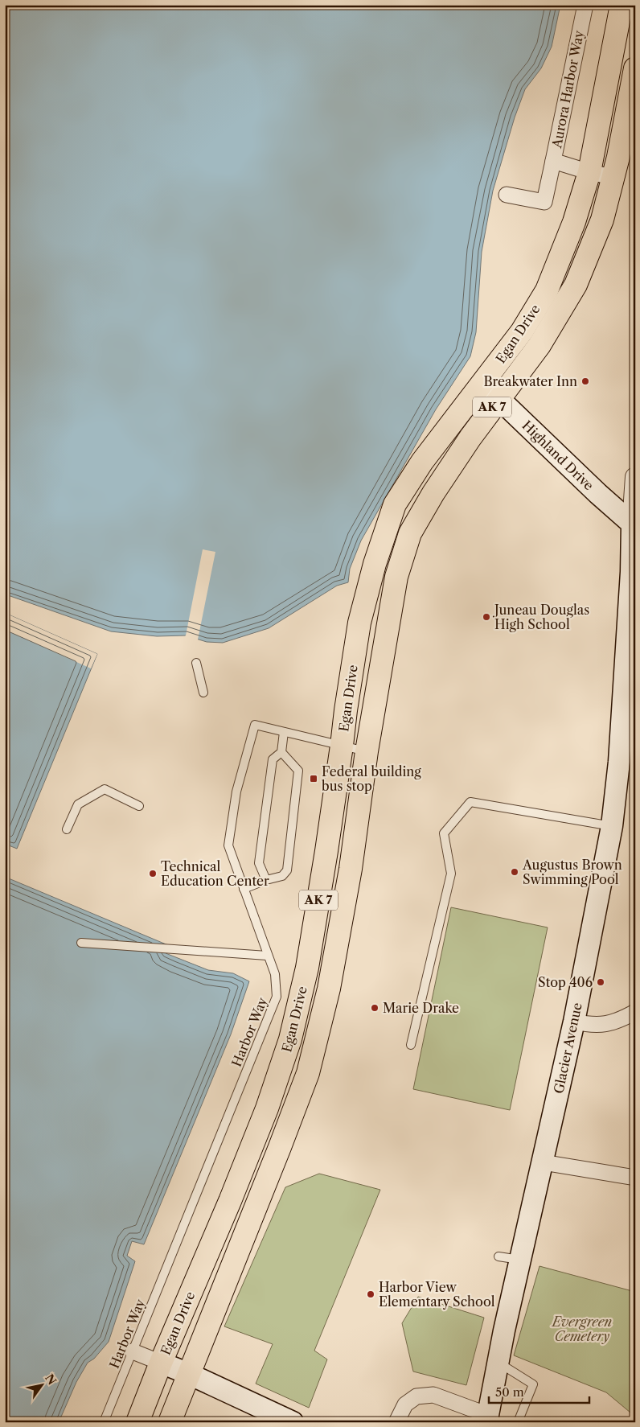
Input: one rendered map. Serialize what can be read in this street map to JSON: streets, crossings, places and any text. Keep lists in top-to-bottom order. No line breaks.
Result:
{"streets":{"highway":["Egan Drive","AK 7"],"main road":["Highland Drive","Glacier Avenue"],"street":["Aurora Harbor Way"],"lane":["Harbor Way"]},"crossings":[["Aurora Harbor Way","Egan Drive"],["Egan Drive","Highland Drive"],["Egan Drive","Harbor Way"],["Highland Drive","Glacier Avenue"]],"parks":["Evergreen Cemetery"],"places":{"other":["Breakwater Inn","Juneau Douglas High School","Augustus Brown Swimming Pool","Technical Education Center","Stop 406","Marie Drake","Harbor View Elementary School"],"transit":["Federal building bus stop"]},"scale_bar":"50 m","north":"top right"}
